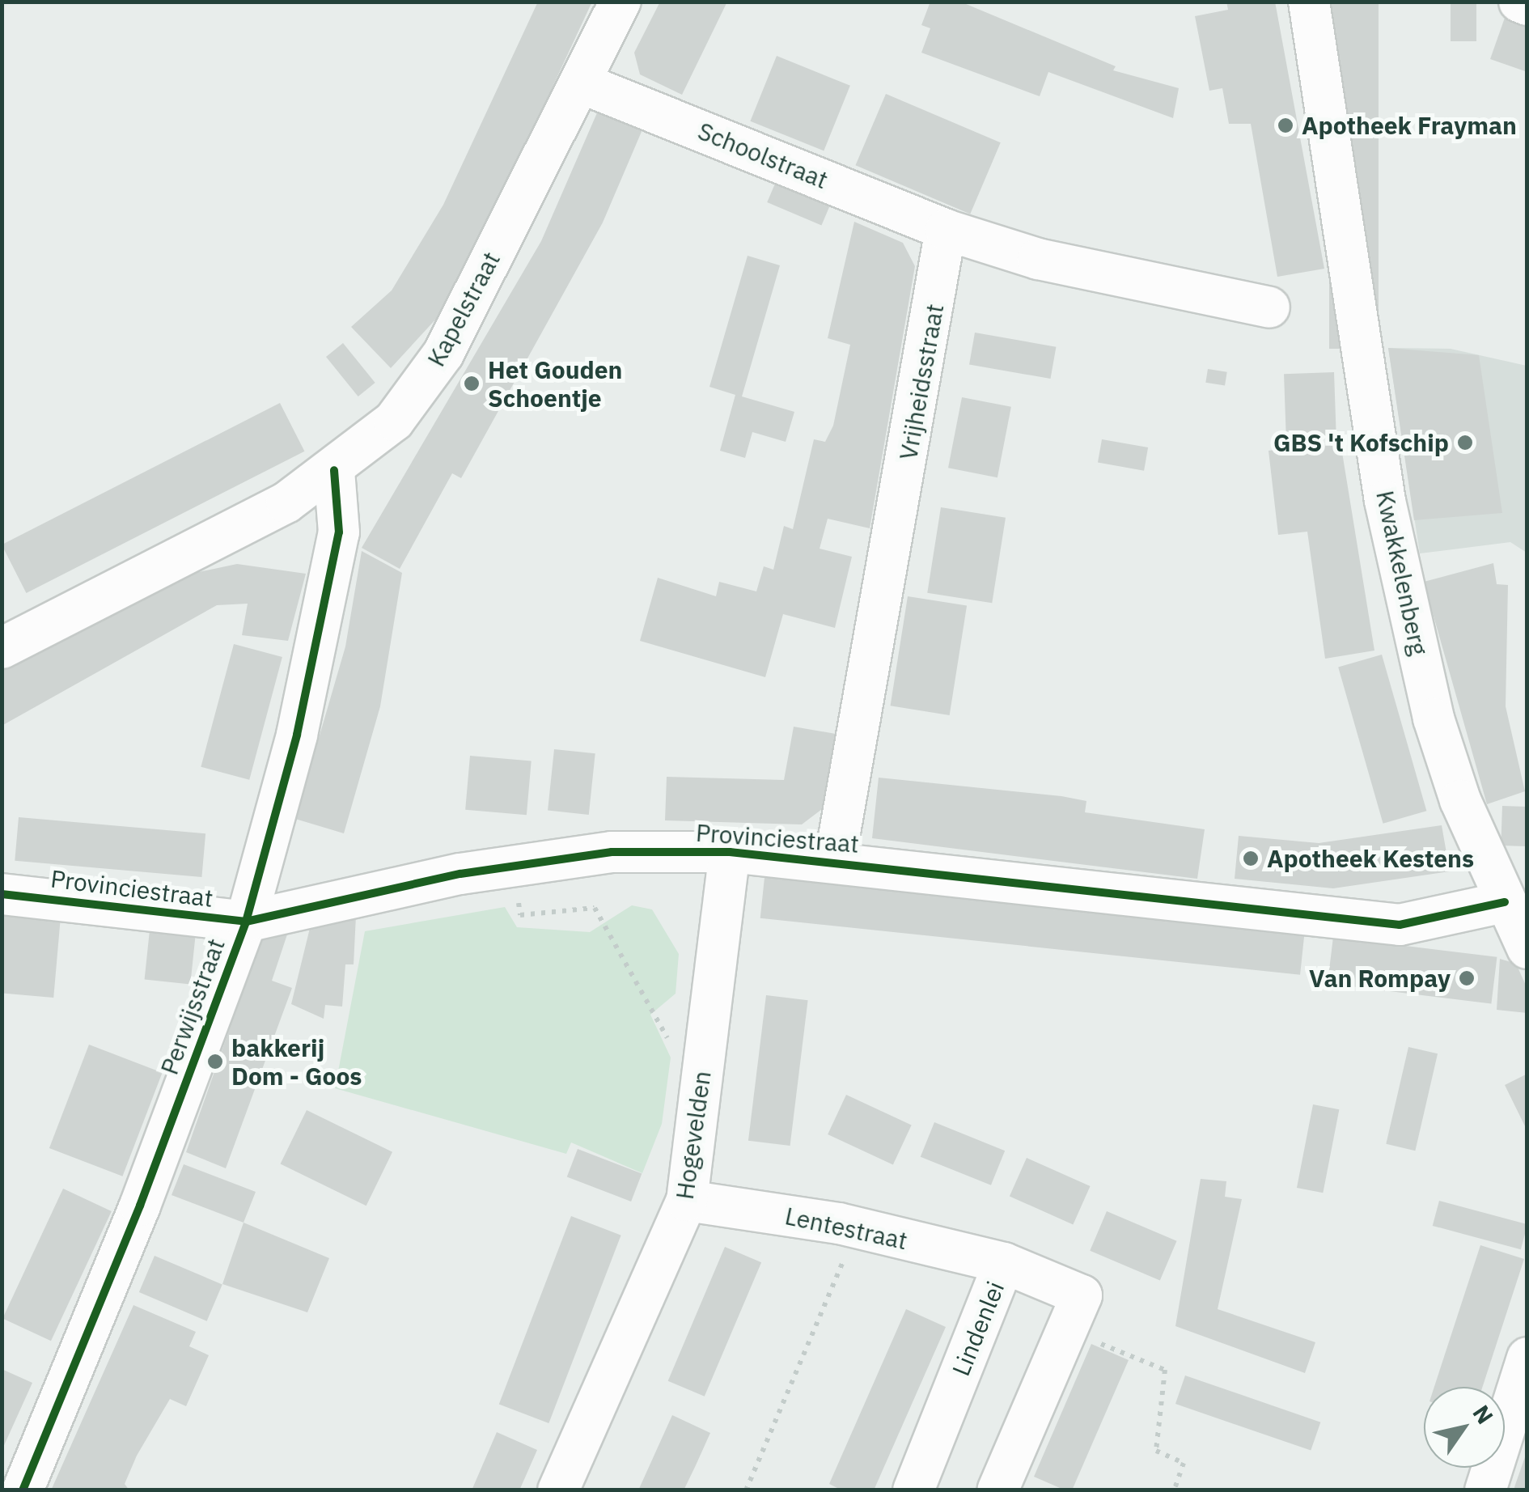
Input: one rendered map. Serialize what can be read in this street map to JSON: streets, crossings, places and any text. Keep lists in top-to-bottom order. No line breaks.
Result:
{"streets":{"street":["Schoolstraat","Kapelstraat","Vrijheidsstraat","Kwakkelenberg","Provinciestraat","Perwijsstraat","Hogevelden","Lentestraat","Lindenlei"]},"crossings":[["Schoolstraat","Kapelstraat"],["Schoolstraat","Vrijheidsstraat"],["Kapelstraat","Perwijsstraat"],["Vrijheidsstraat","Provinciestraat"],["Kwakkelenberg","Provinciestraat"],["Provinciestraat","Perwijsstraat"],["Provinciestraat","Hogevelden"],["Hogevelden","Lentestraat"],["Lentestraat","Lindenlei"]],"places":["Apotheek Frayman","Het Gouden Schoentje","GBS 't Kofschip","Apotheek Kestens","Van Rompay","bakkerij Dom - Goos"],"north":"top right"}
